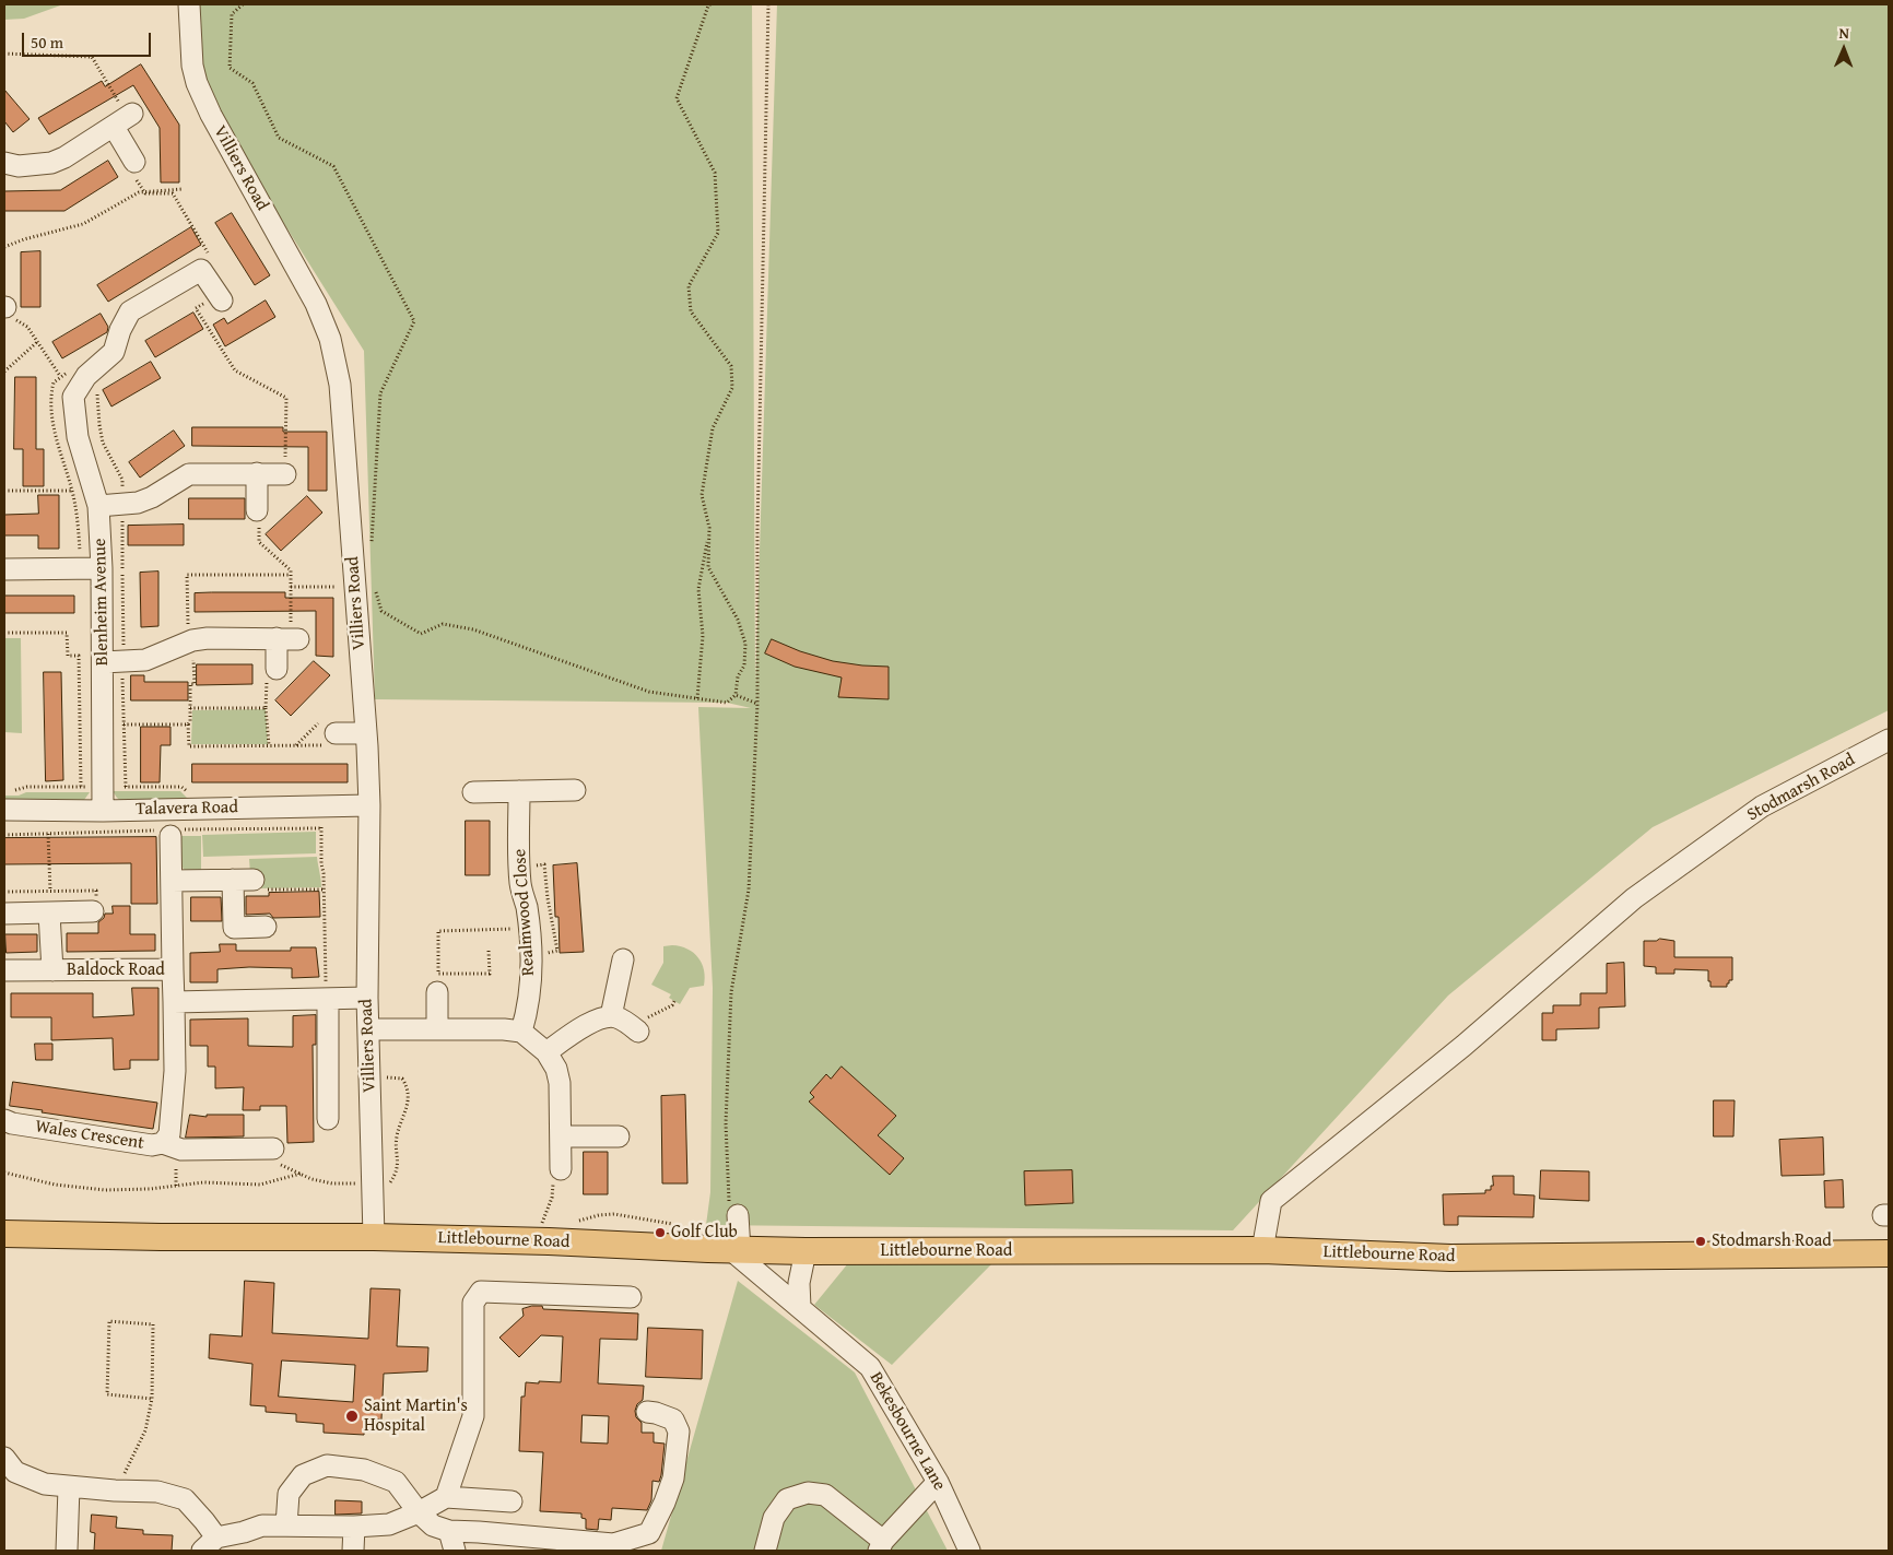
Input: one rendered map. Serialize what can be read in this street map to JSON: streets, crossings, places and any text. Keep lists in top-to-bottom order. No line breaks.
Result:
{"streets":{"main road":["Littlebourne Road"],"street":["Villiers Road","Blenheim Avenue","Stodmarsh Road","Talavera Road","Realmwood Close","Baldock Road","Wales Crescent","Bekesbourne Lane"]},"crossings":[["Villiers Road","Talavera Road"],["Villiers Road","Baldock Road"],["Villiers Road","Littlebourne Road"],["Blenheim Avenue","Talavera Road"],["Stodmarsh Road","Littlebourne Road"],["Baldock Road","Wales Crescent"],["Littlebourne Road","Bekesbourne Lane"]],"places":["Golf Club","Stodmarsh Road","Saint Martin's Hospital"],"scale_bar":"50 m","north":"top"}
